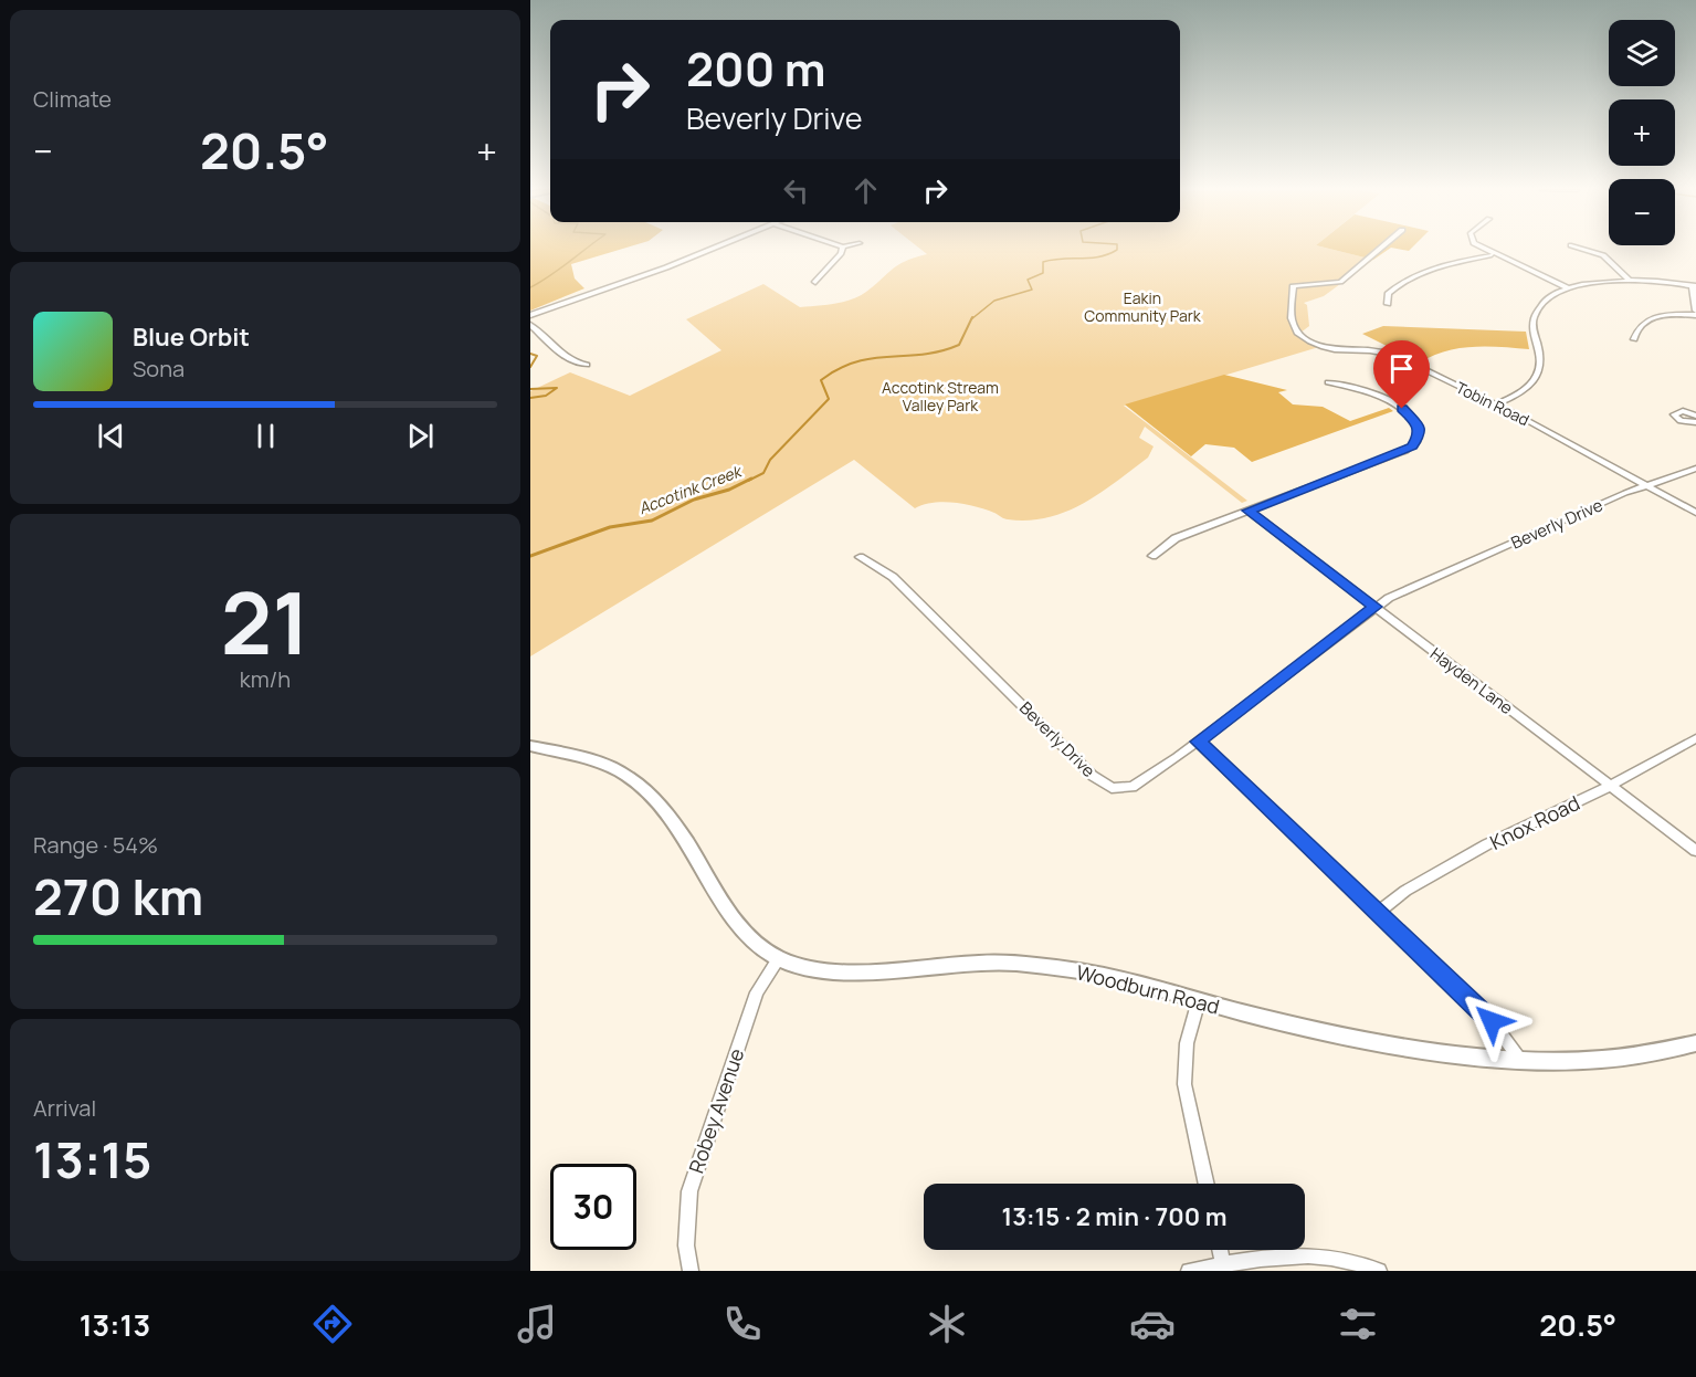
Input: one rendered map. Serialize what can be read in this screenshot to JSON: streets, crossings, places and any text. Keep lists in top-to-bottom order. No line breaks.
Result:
{"streets":{"street":["Tobin Road","Beverly Drive","Hayden Lane","Knox Road","Woodburn Road","Robey Avenue"]},"crossings":[["Tobin Road","Beverly Drive"],["Beverly Drive","Hayden Lane"],["Hayden Lane","Knox Road"],["Woodburn Road","Robey Avenue"]],"water":["Accotink Creek"],"parks":["Eakin Community Park","Accotink Stream Valley Park"],"page":{"tile":["Climate",["21","km/h"],["Range · 54%","270 km"],["Arrival","13:15"]],"map_buttons":["+","−"],"turn":["200 m","Beverly Drive"],"heat":["−","20.5°","+"],"song":["Blue Orbit","Sona"],"limit":"30","trip":"13:15 · 2 min · 700 m","tabs":["13:13","20.5°"]}}
